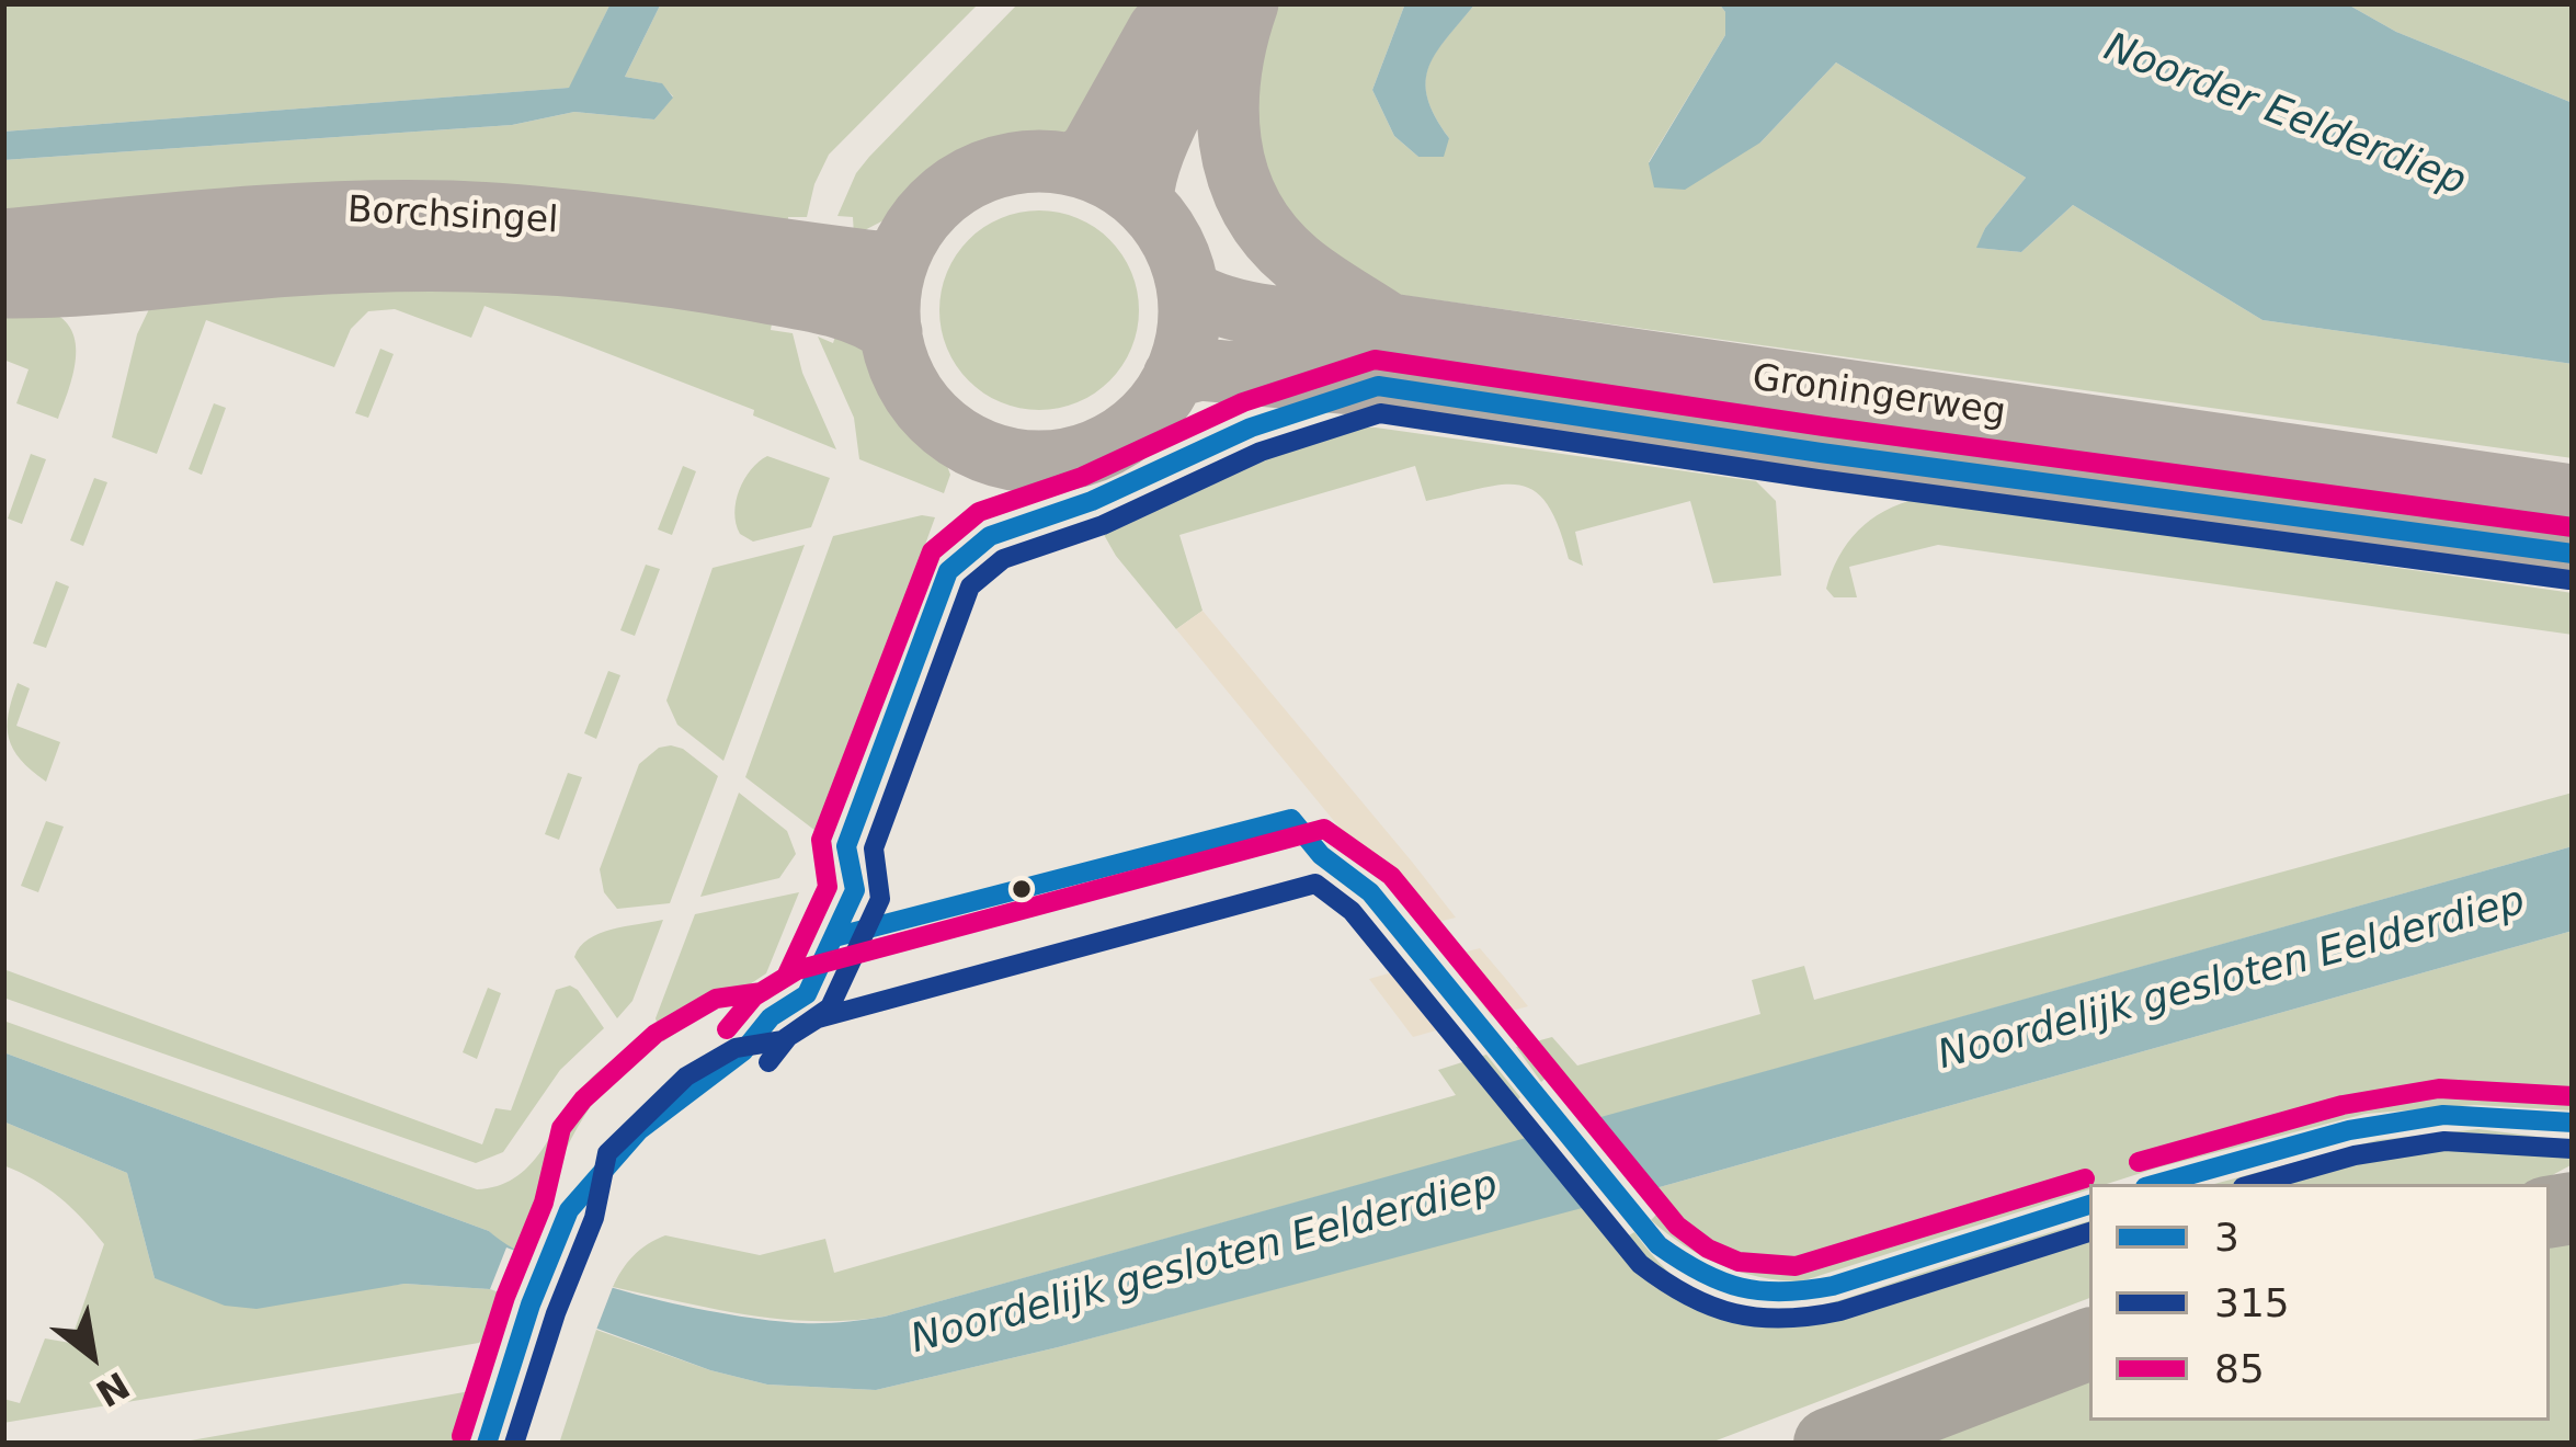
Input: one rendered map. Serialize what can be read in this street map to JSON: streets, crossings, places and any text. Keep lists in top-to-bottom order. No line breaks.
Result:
{"streets":{"main road":["Borchsingel","Groningerweg"]},"crossings":[["Borchsingel","Groningerweg"]],"water":["Noorder Eelderdiep","Noordelijk gesloten Eelderdiep"],"lines":["transit line 85","transit line 3","transit line 315"],"legend":["3","315","85"],"north":"bottom right"}
